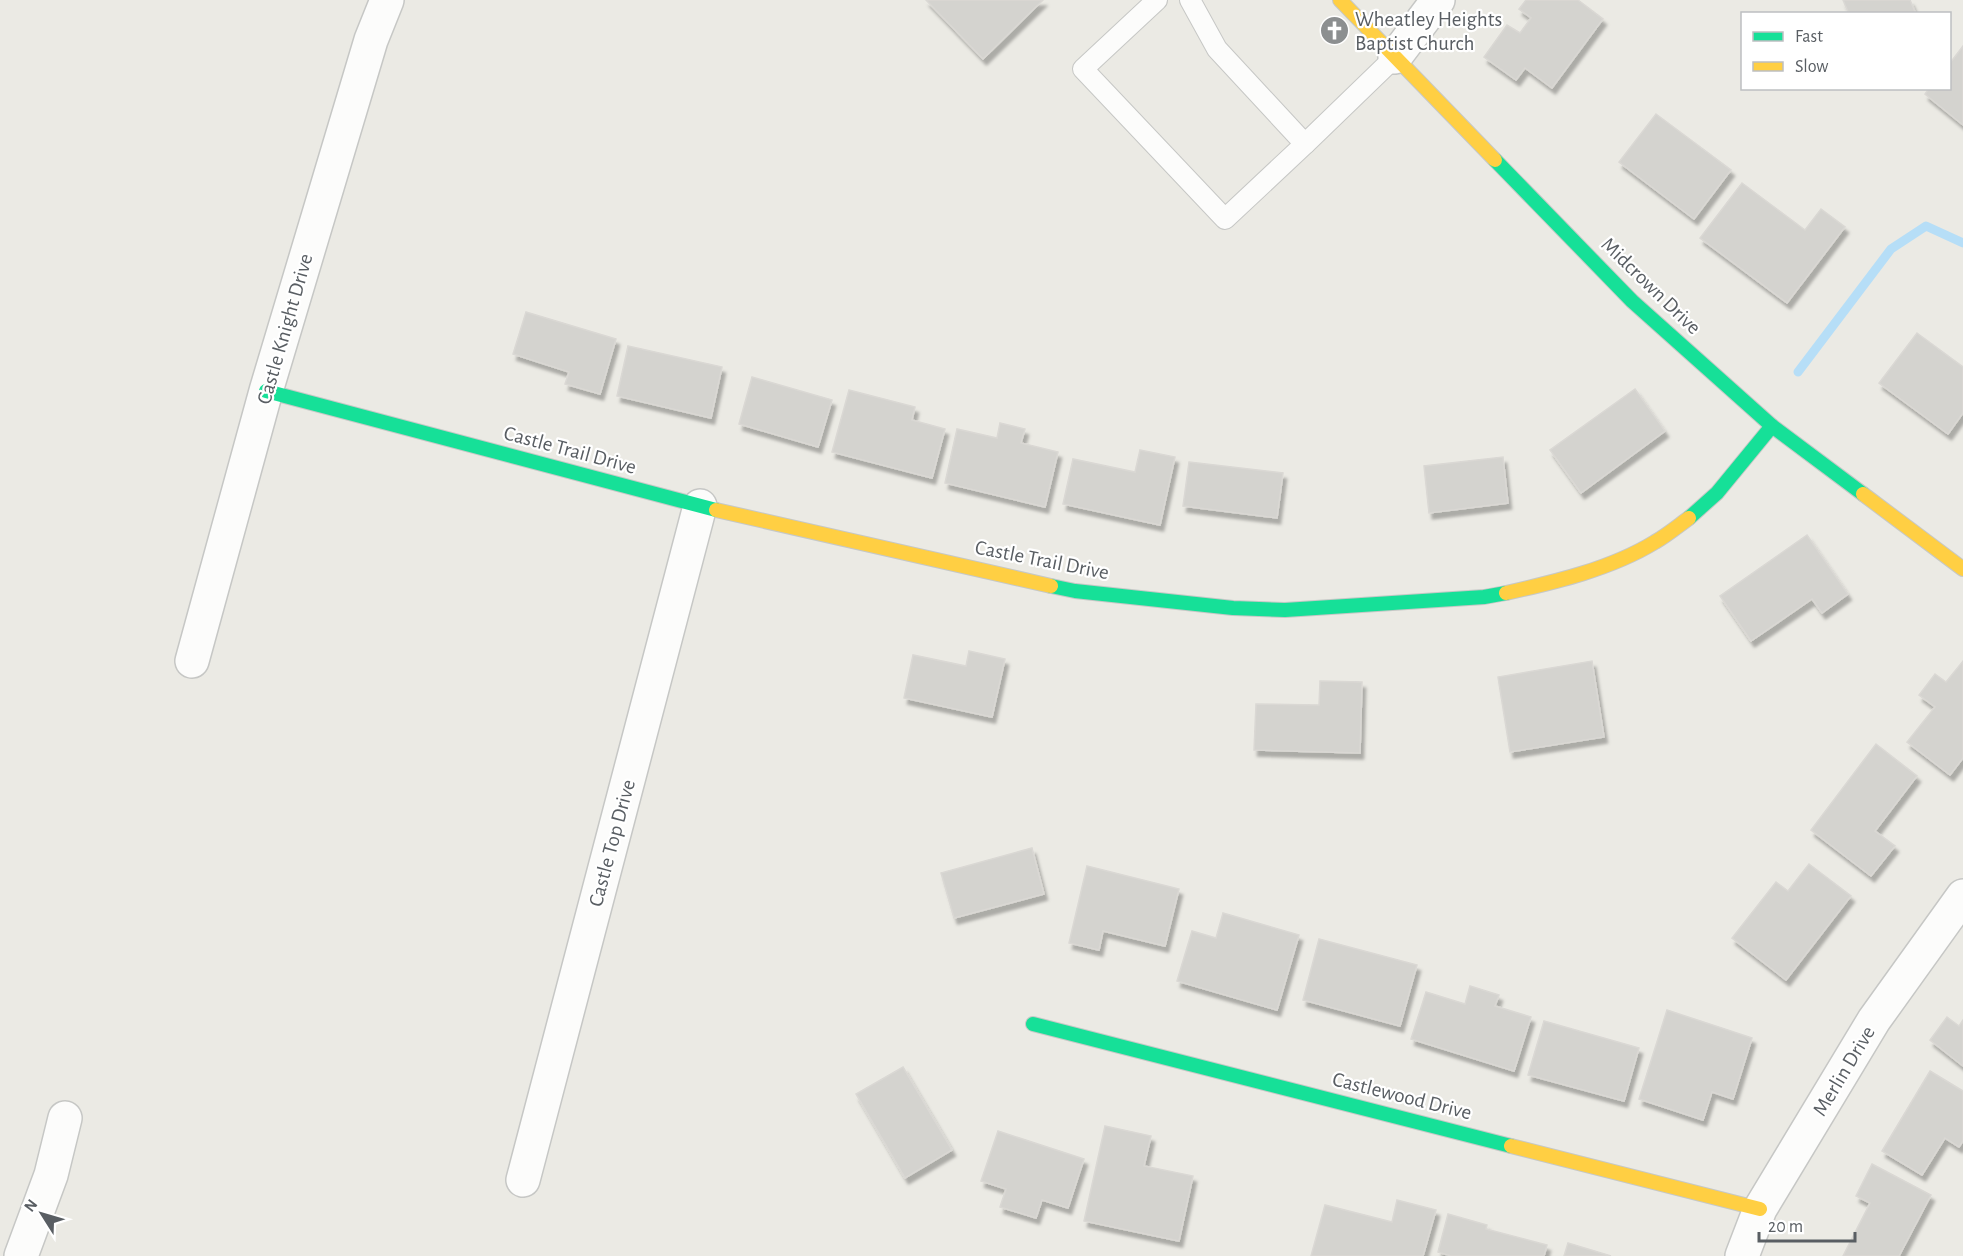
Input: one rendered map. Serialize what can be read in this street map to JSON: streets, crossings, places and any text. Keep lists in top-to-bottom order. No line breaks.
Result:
{"streets":{"street":["Midcrown Drive","Castle Knight Drive","Castle Trail Drive","Castle Top Drive","Merlin Drive","Castlewood Drive"]},"crossings":[["Midcrown Drive","Castle Trail Drive"],["Castle Knight Drive","Castle Trail Drive"],["Castle Trail Drive","Castle Top Drive"],["Merlin Drive","Castlewood Drive"]],"places":{"church":["Wheatley Heights Baptist Church"]},"legend":["Fast","Slow"],"scale_bar":"20 m","north":"top left"}
